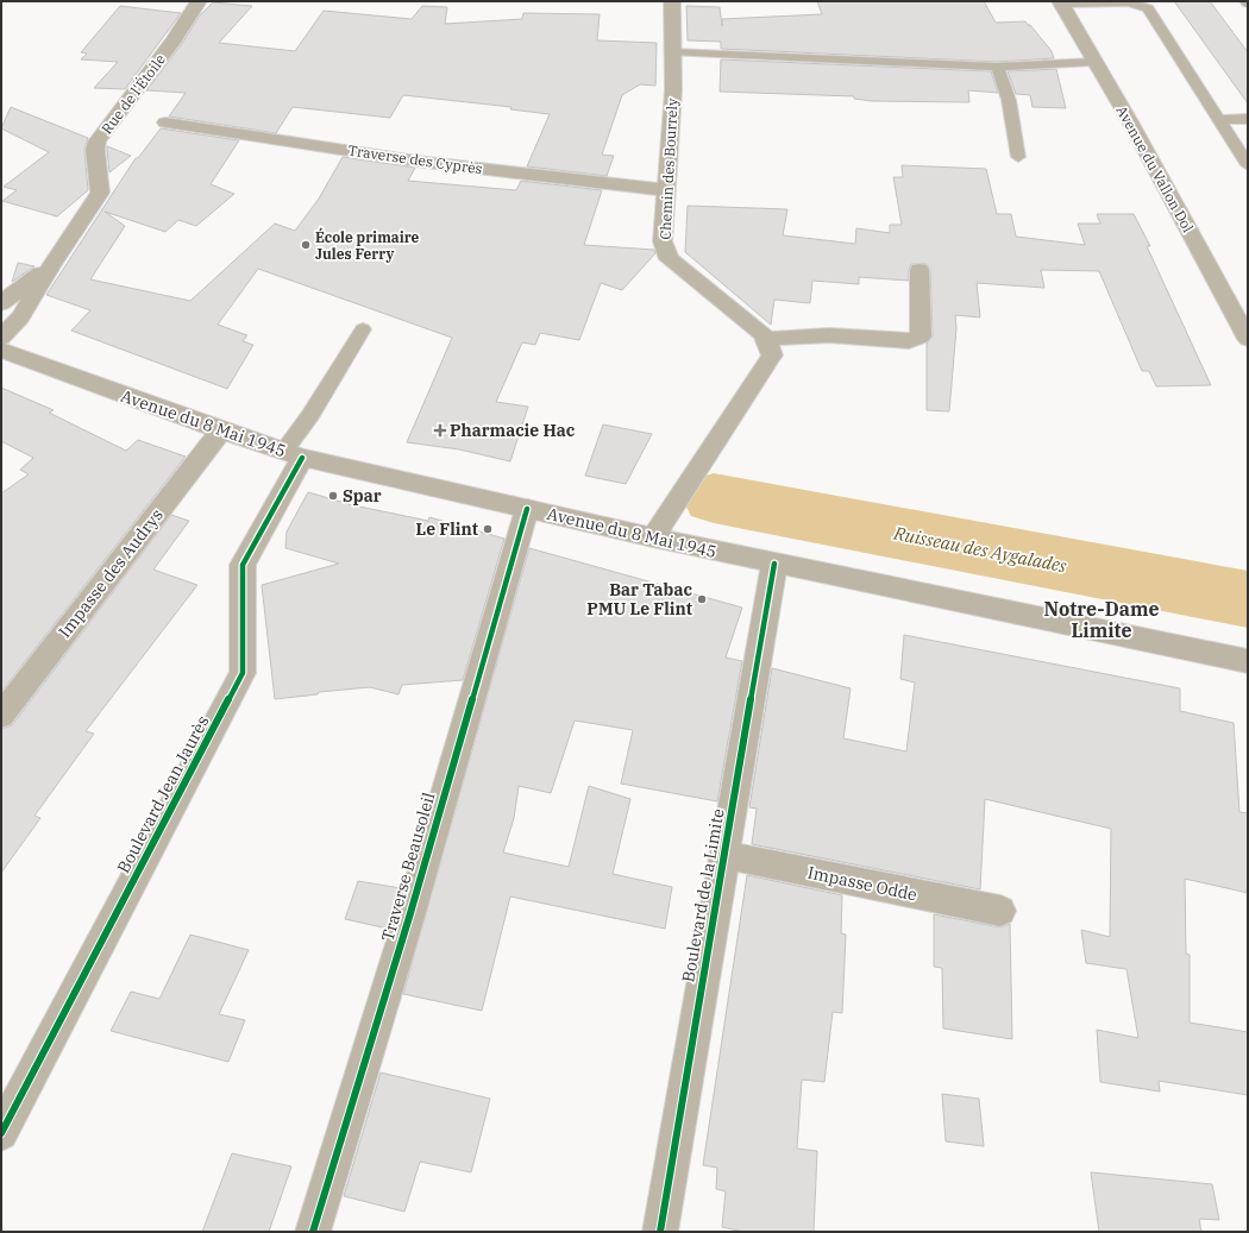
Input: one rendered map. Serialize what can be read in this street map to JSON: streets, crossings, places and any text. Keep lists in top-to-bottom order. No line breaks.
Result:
{"streets":{"main road":["Avenue du 8 Mai 1945"],"street":["Rue de l'Étoile","Traverse des Cyprès","Chemin des Bourrely","Avenue du Vallon Dol","Impasse des Audrys","Boulevard Jean Jaurès","Traverse Beausoleil","Impasse Odde","Boulevard de la Limite"]},"crossings":[["Rue de l'Étoile","Avenue du 8 Mai 1945"],["Traverse des Cyprès","Chemin des Bourrely"],["Avenue du 8 Mai 1945","Impasse des Audrys"],["Avenue du 8 Mai 1945","Boulevard Jean Jaurès"],["Avenue du 8 Mai 1945","Traverse Beausoleil"],["Avenue du 8 Mai 1945","Boulevard de la Limite"],["Impasse Odde","Boulevard de la Limite"]],"districts":["Notre-Dame Limite"],"water":["Ruisseau des Aygalades"],"places":{"other":["École primaire Jules Ferry","Spar","Le Flint","Bar Tabac PMU Le Flint"],"health":["Pharmacie Hac"]}}
